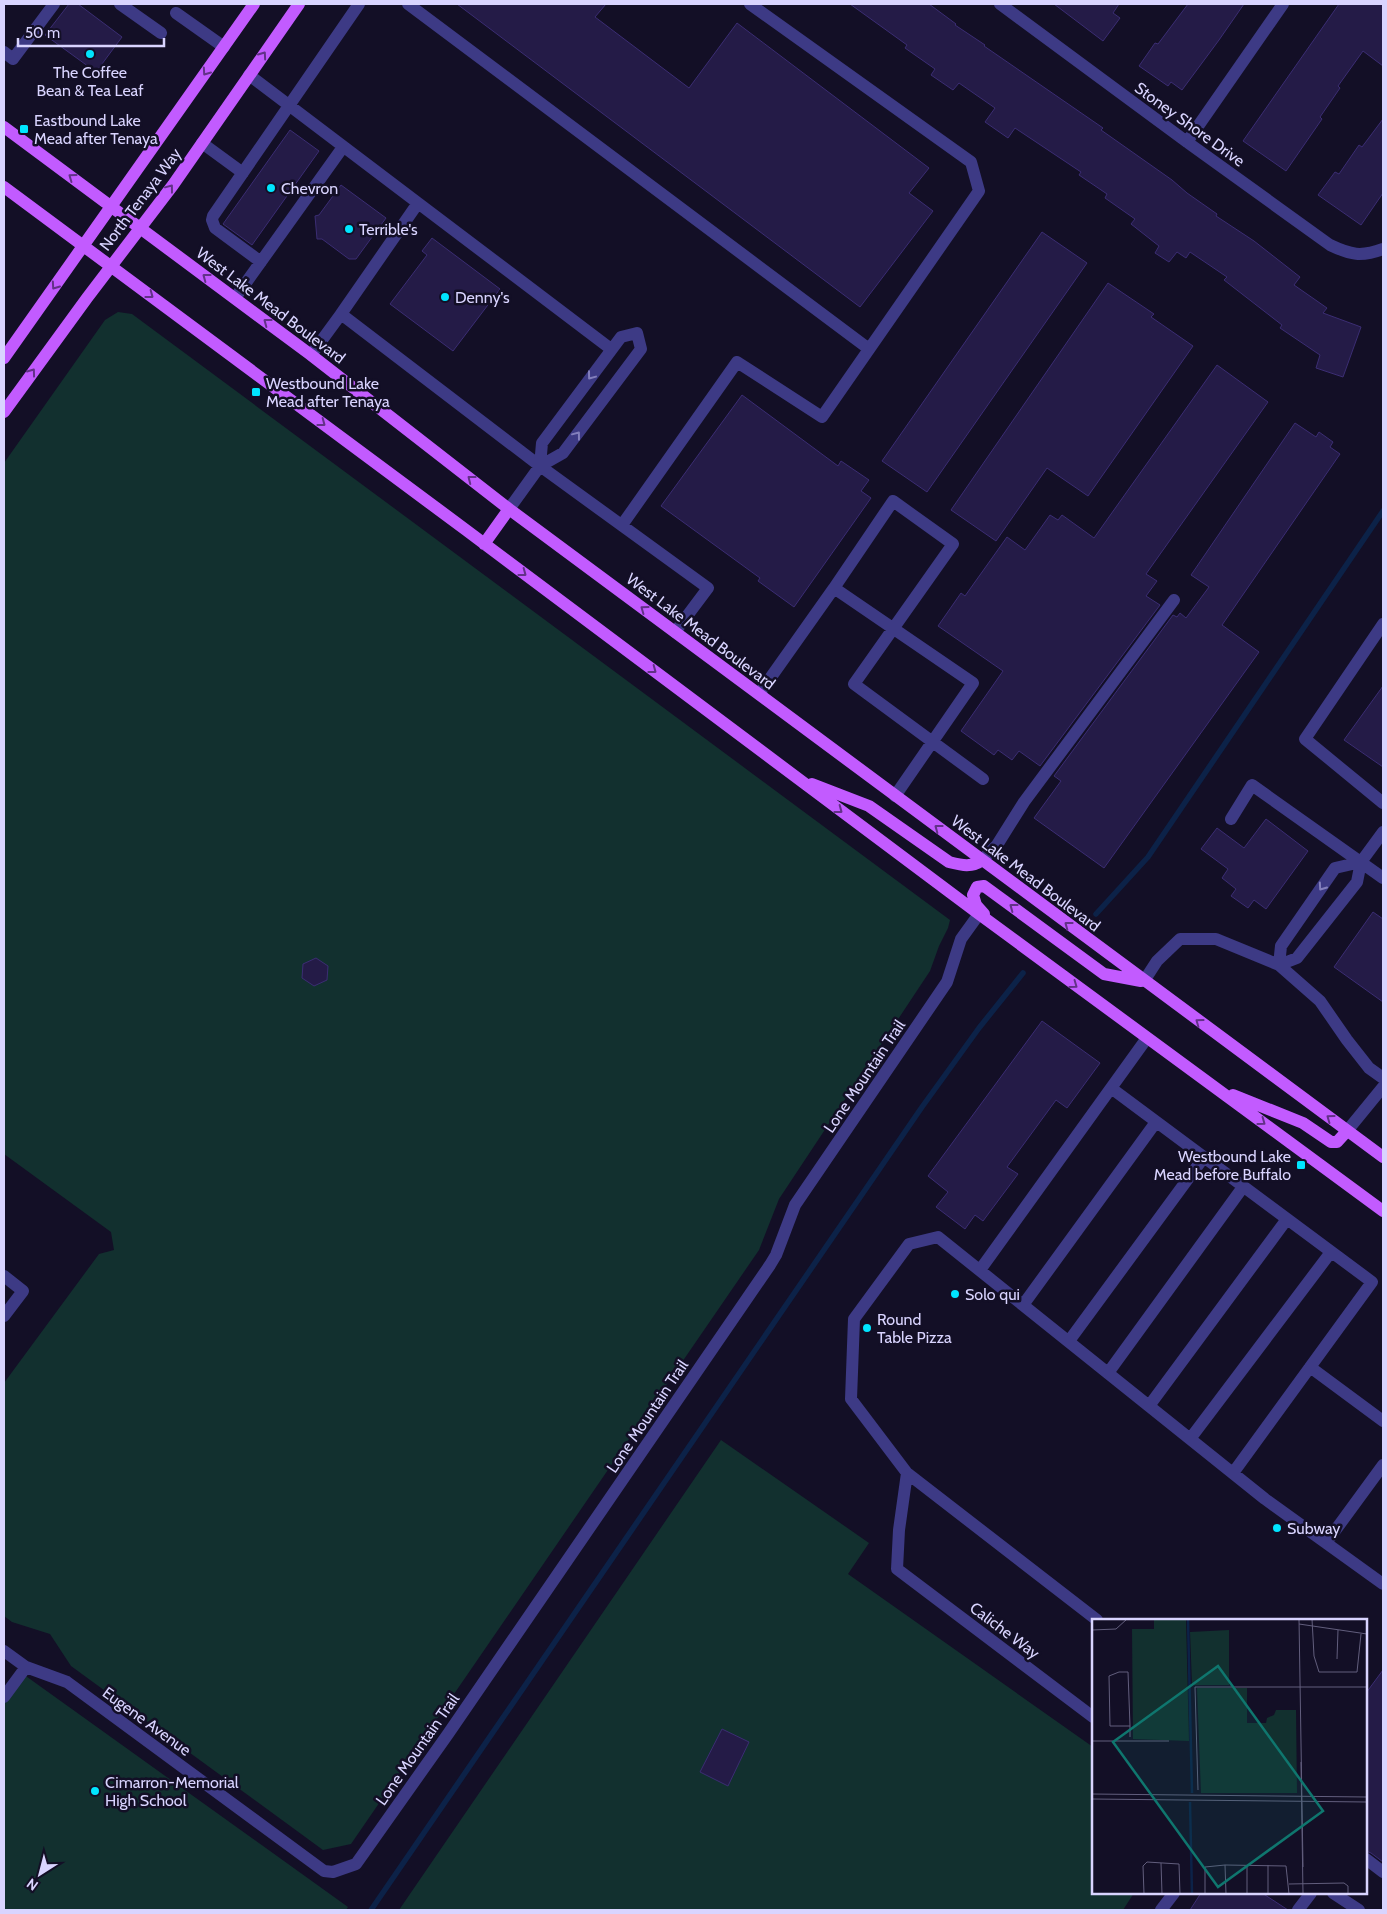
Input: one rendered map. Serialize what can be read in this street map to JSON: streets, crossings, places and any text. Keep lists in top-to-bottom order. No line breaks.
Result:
{"streets":{"main road":["North Tenaya Way","West Lake Mead Boulevard"],"street":["Stoney Shore Drive","Lone Mountain Trail","Caliche Way","Eugene Avenue"]},"crossings":[["North Tenaya Way","West Lake Mead Boulevard"],["Lone Mountain Trail","Eugene Avenue"]],"places":{"other":["The Coffee Bean & Tea Leaf","Chevron","Terrible's","Denny's","Solo qui","Round Table Pizza","Subway","Cimarron-Memorial High School"],"transit":["Eastbound Lake Mead after Tenaya","Westbound Lake Mead after Tenaya","Westbound Lake Mead before Buffalo"]},"scale_bar":"50 m","north":"bottom left"}
